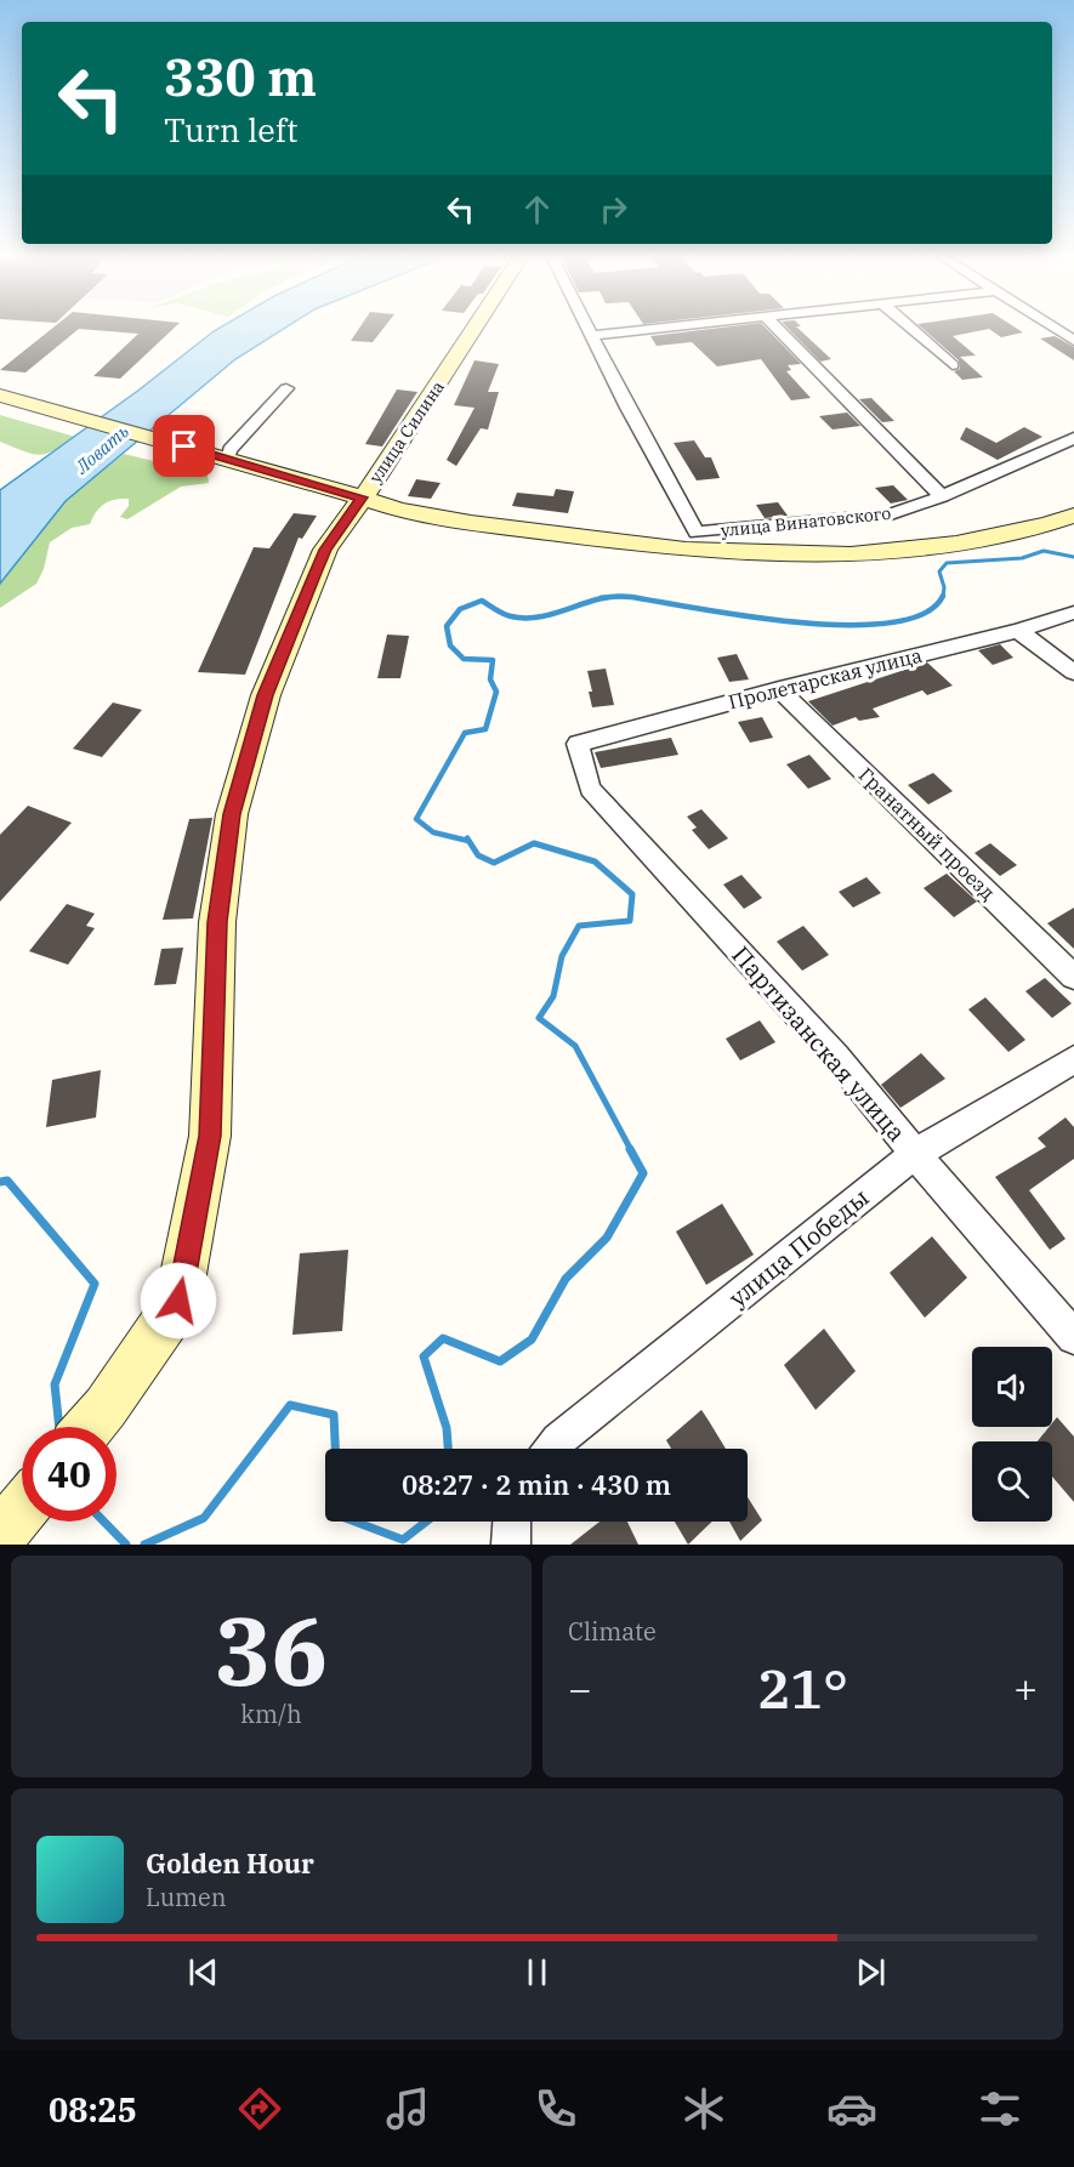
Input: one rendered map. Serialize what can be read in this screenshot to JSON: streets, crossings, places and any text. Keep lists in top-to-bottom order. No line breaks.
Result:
{"streets":{"street":["улица Силина","улица Винатовского","Пролетарская улица","Гранатный проезд","Партизанская улица","улица Победы"]},"crossings":[["Пролетарская улица","Гранатный проезд"],["Пролетарская улица","Партизанская улица"],["Партизанская улица","улица Победы"]],"water":["Ловать"],"page":{"turn":["330 m","Turn left"],"limit":"40","trip":"08:27 · 2 min · 430 m","tile":[["36","km/h"],"Climate"],"heat":["−","21°","+"],"song":["Golden Hour","Lumen"],"tabs":"08:25"}}
